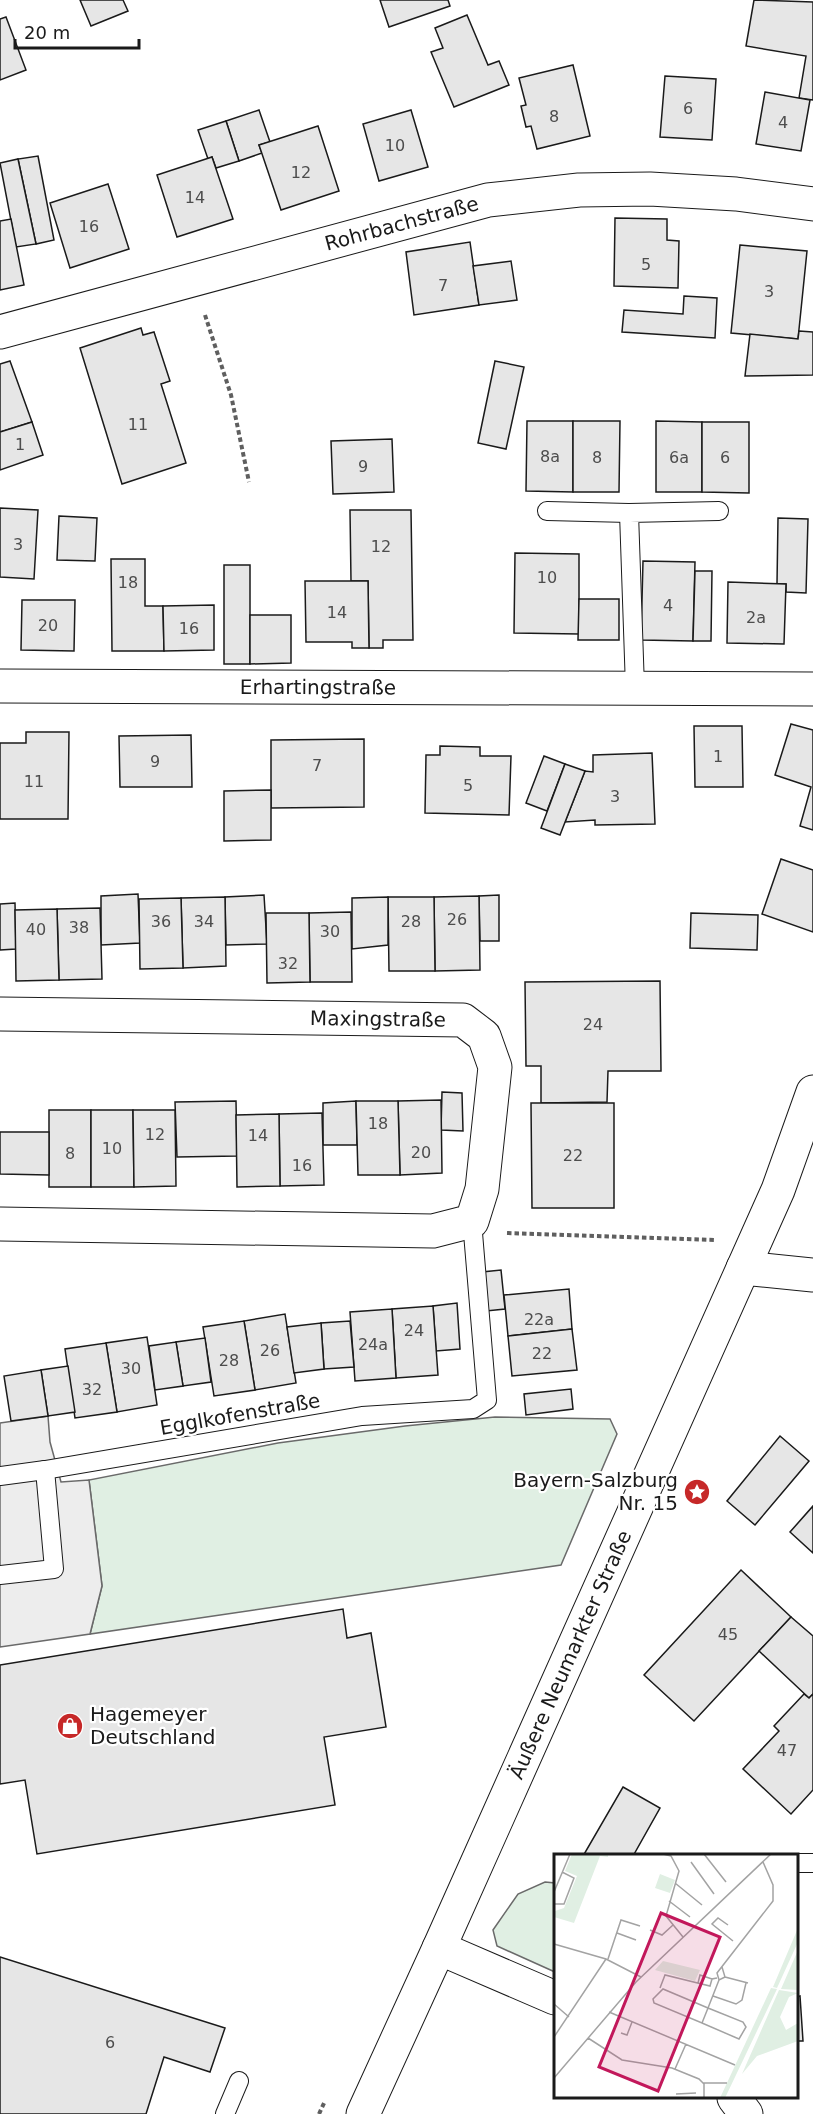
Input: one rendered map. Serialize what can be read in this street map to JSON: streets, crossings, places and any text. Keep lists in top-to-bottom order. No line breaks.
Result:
{"streets":{"street":["Rohrbachstraße","Erhartingstraße","Maxingstraße","Äußere Neumarkter Straße"],"lane":["Egglkofenstraße"]},"crossings":[["Maxingstraße","Egglkofenstraße"]],"places":{"place":["Bayern-Salzburg Nr. 15"],"shop":["Hagemeyer Deutschland"]},"house_numbers":["6","8","4","10","12","14","16","5","7","3","11","1","8a","8","6a","6","9","3","12","10","18","4","14","2a","20","16","1","9","7","11","5","3","26","36","34","28","38","40","30","32","24","18","12","14","10","20","8","22","16","22a","24","24a","26","22","28","30","32","45","47","6"],"scale_bar":"20 m"}
